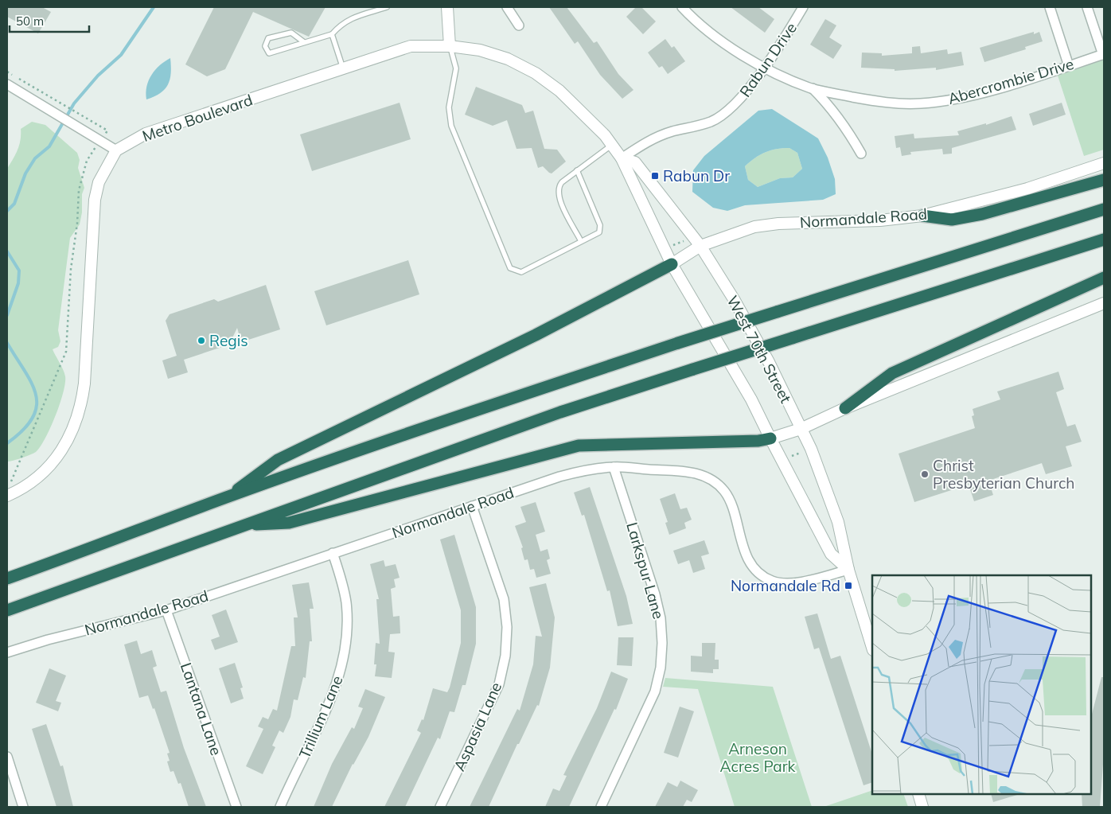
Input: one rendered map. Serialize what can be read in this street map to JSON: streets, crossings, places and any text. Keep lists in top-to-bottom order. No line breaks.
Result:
{"streets":{"street":["Rabun Drive","Abercrombie Drive","Metro Boulevard","Normandale Road","West 70th Street","Larkspur Lane","Lantana Lane","Trillium Lane","Aspasia Lane"]},"crossings":[["Rabun Drive","Abercrombie Drive"],["Rabun Drive","West 70th Street"],["Metro Boulevard","West 70th Street"],["Normandale Road","West 70th Street"],["Normandale Road","Larkspur Lane"],["Normandale Road","Lantana Lane"],["Normandale Road","Trillium Lane"],["Normandale Road","Aspasia Lane"]],"parks":["Arneson Acres Park"],"places":{"transit":["Rabun Dr","Normandale Rd"],"other":["Regis","Christ Presbyterian Church"]},"scale_bar":"50 m"}
